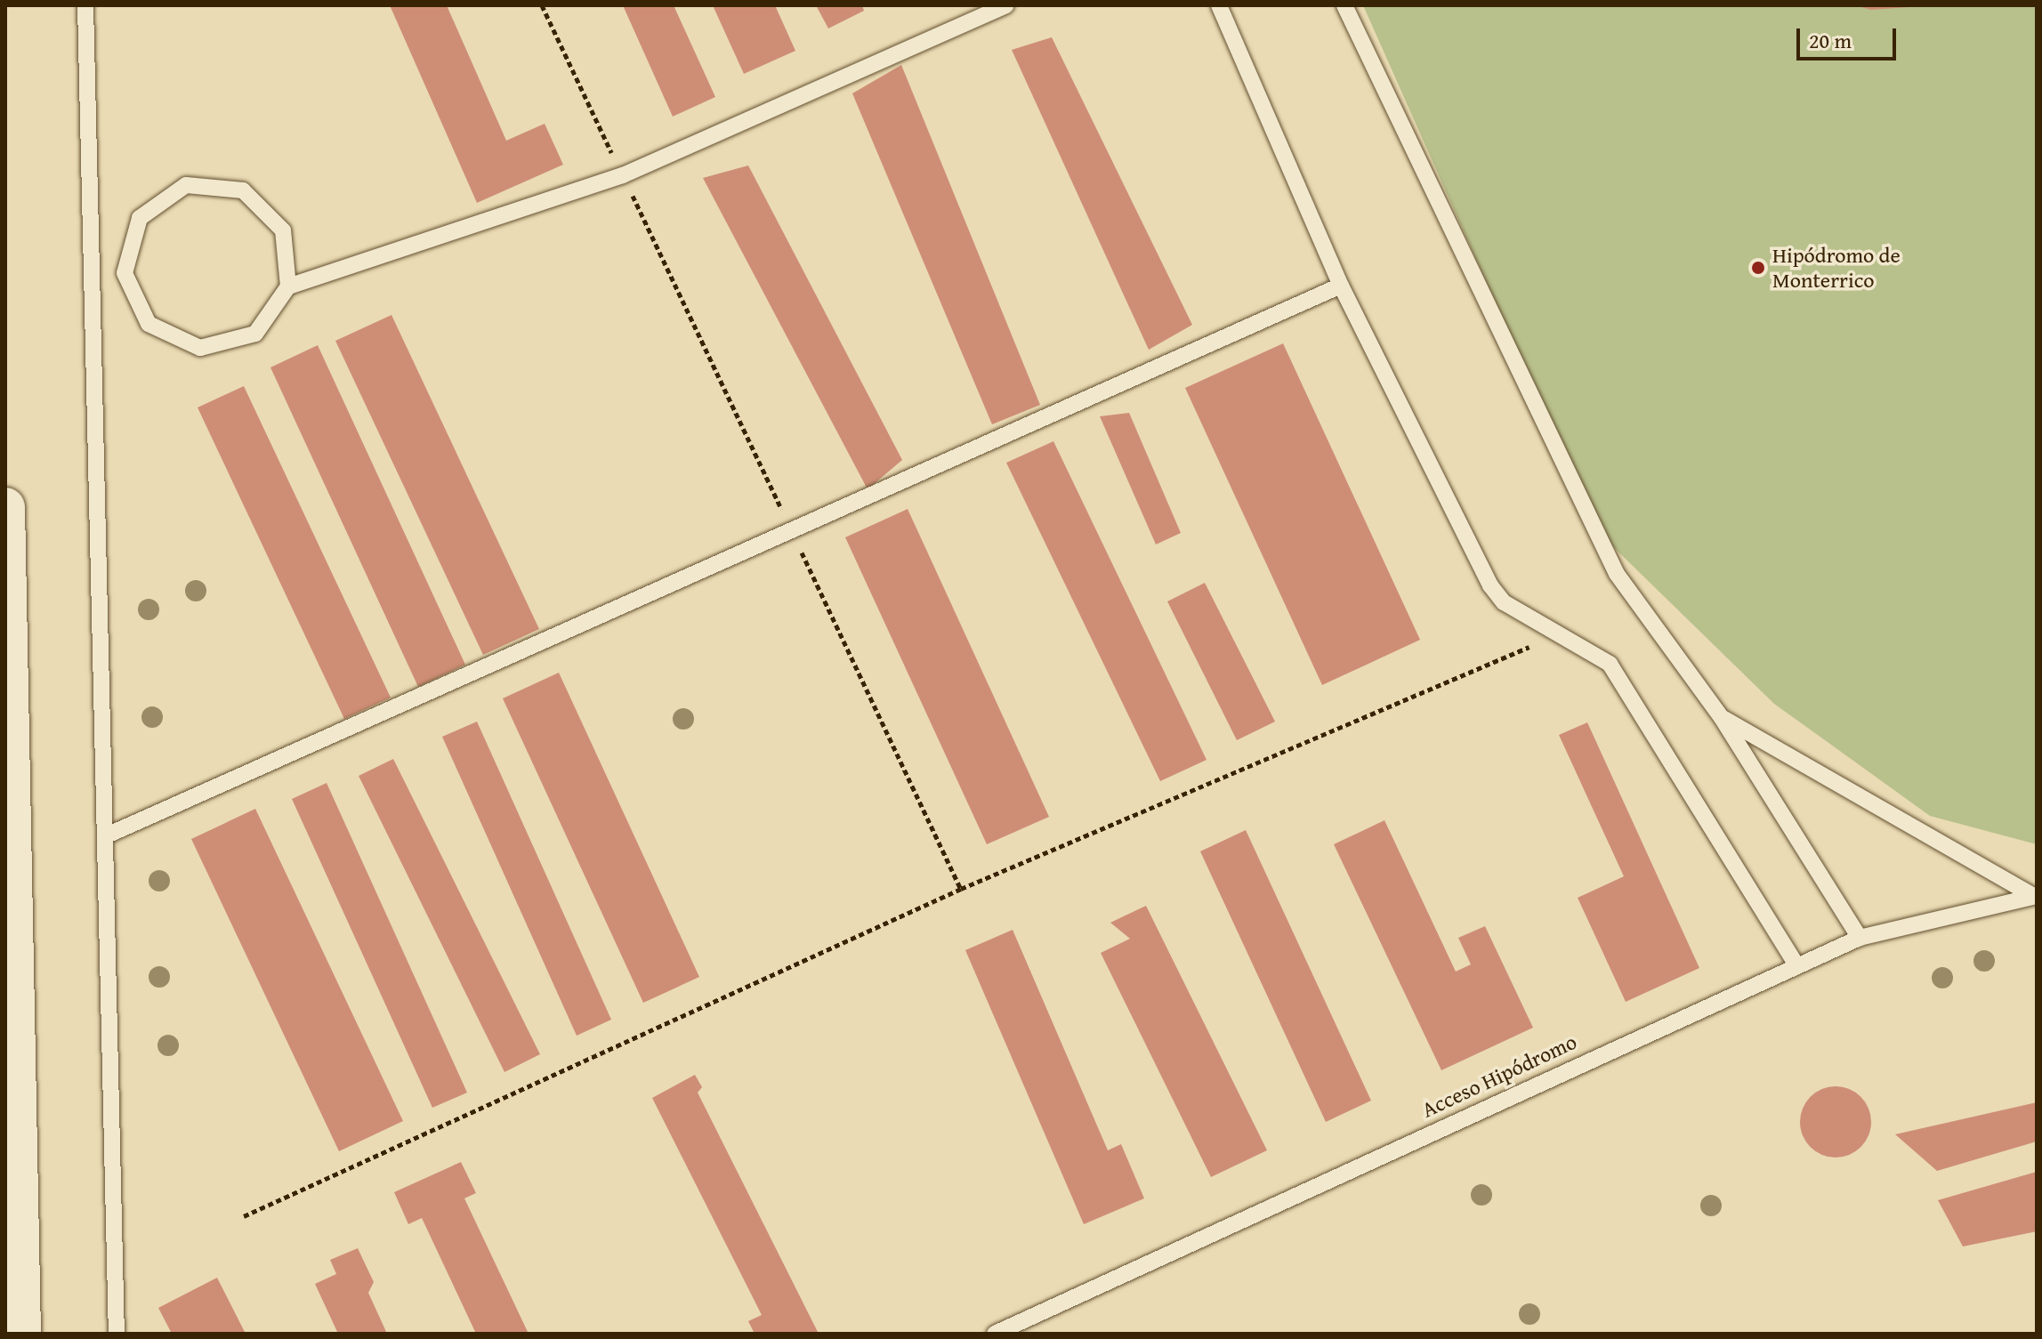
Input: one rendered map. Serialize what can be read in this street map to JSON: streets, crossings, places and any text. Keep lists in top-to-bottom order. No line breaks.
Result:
{"streets":{"lane":["Acceso Hipódromo"]},"places":["Hipódromo de Monterrico"],"scale_bar":"20 m"}
